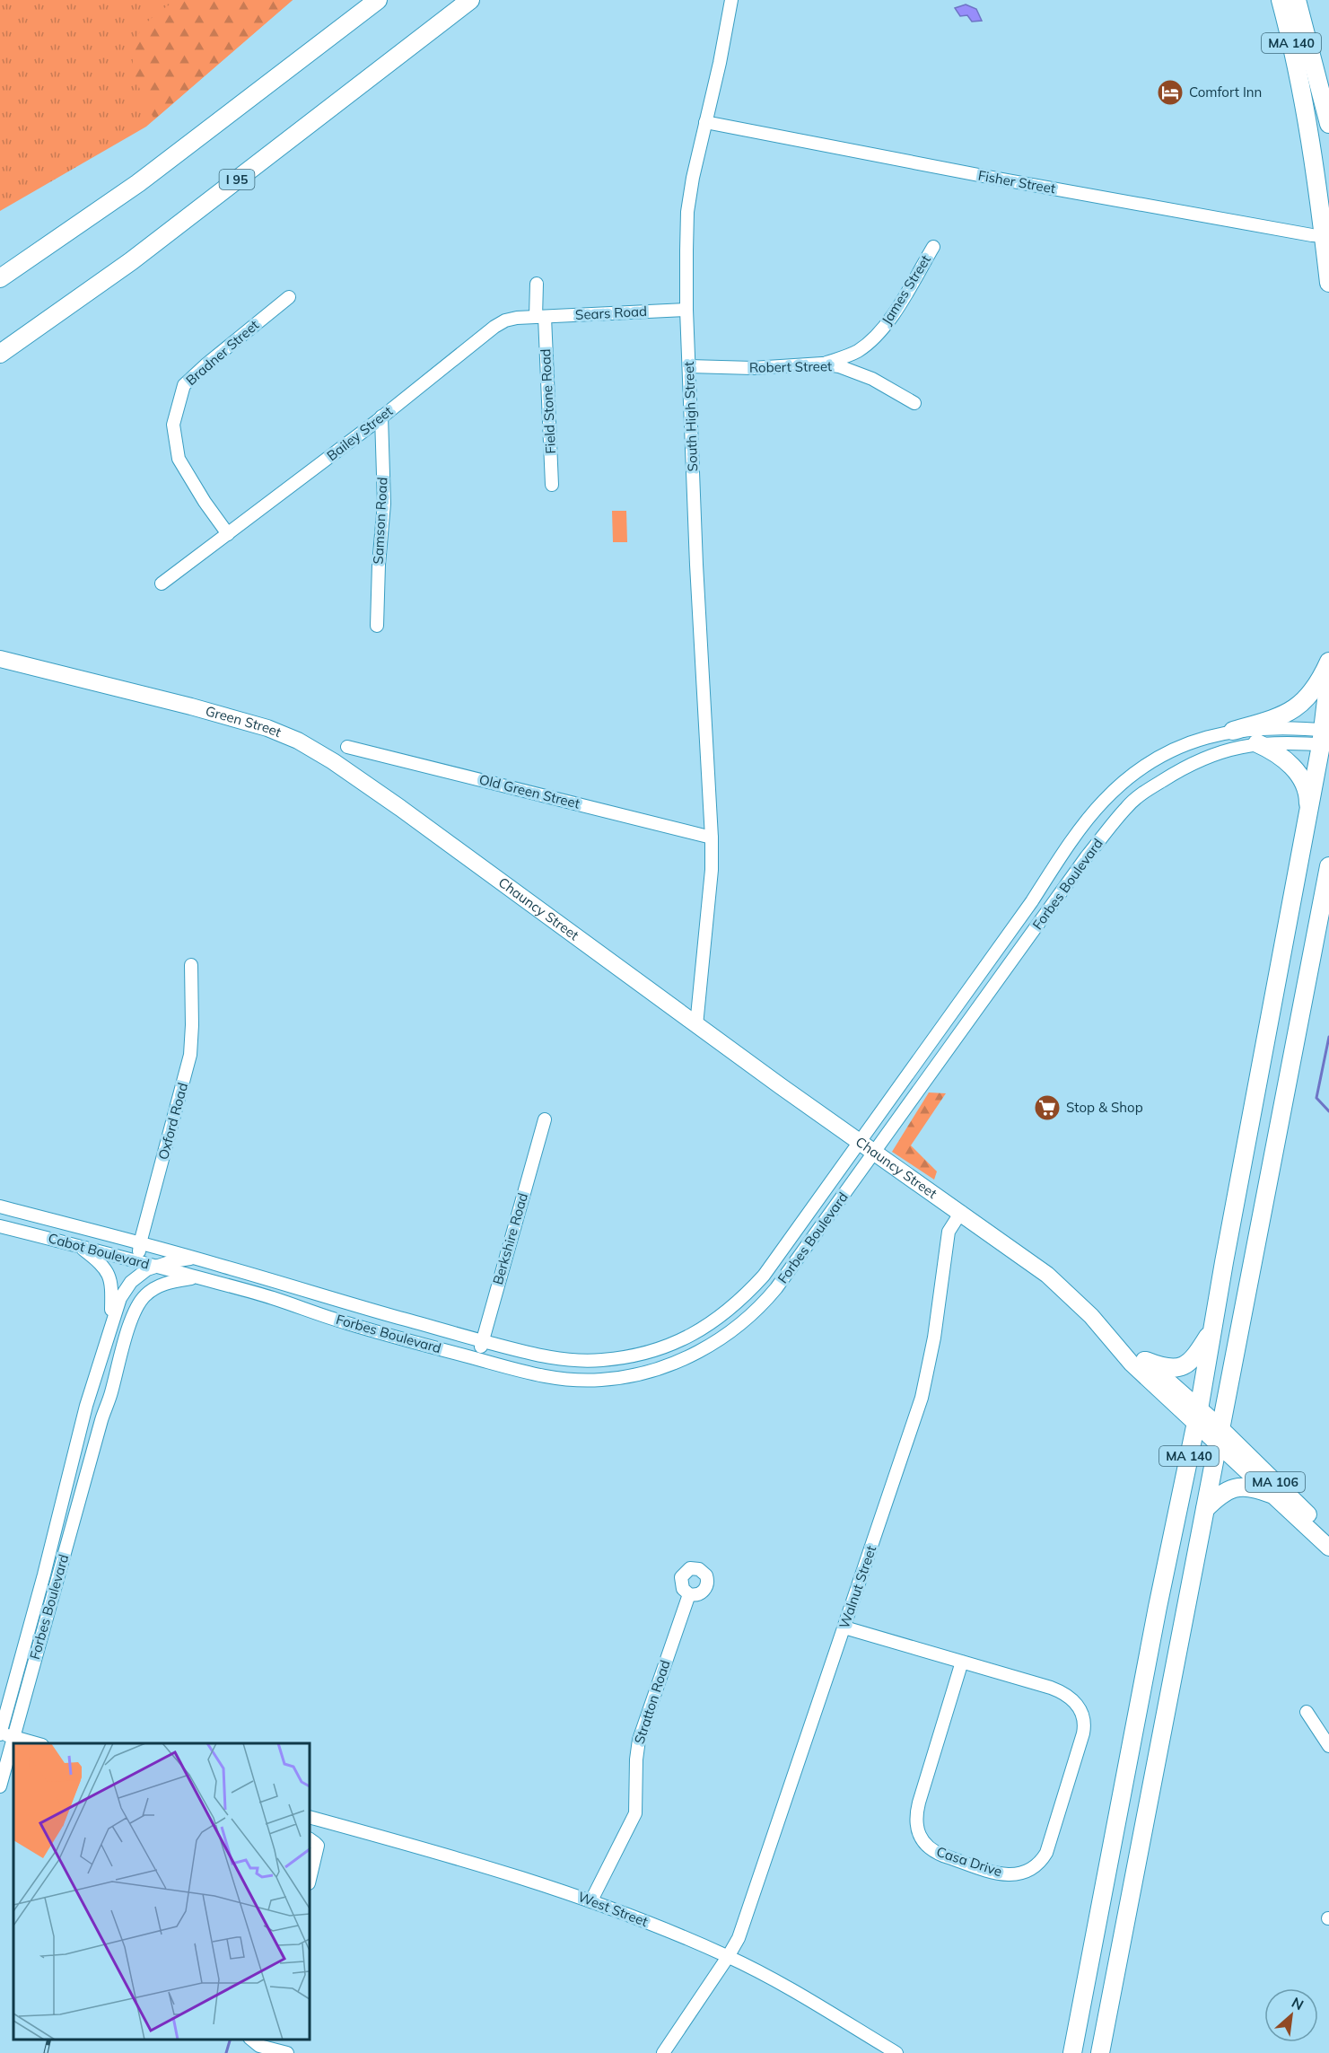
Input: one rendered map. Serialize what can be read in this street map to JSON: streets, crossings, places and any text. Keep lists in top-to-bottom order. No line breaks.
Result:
{"streets":{"highway":["MA 140","I 95"],"main road":["Green Street","Chauncy Street","MA 106"],"street":["Fisher Street","James Street","Sears Road","Bradner Street","Robert Street","Field Stone Road","South High Street","Bailey Street","Samson Road","Old Green Street","Forbes Boulevard","Oxford Road","Berkshire Road","Cabot Boulevard","Walnut Street","Stratton Road","Casa Drive","West Street"]},"crossings":[["MA 140","Fisher Street"],["MA 140","Forbes Boulevard"],["MA 140","Chauncy Street"],["Fisher Street","South High Street"],["James Street","Robert Street"],["Sears Road","Field Stone Road"],["Sears Road","South High Street"],["Sears Road","Bailey Street"],["Bradner Street","Bailey Street"],["Robert Street","South High Street"],["Field Stone Road","Bailey Street"],["South High Street","Old Green Street"],["Bailey Street","Samson Road"],["Green Street","Chauncy Street"],["Forbes Boulevard","Chauncy Street"],["Forbes Boulevard","Oxford Road"],["Forbes Boulevard","Berkshire Road"],["Forbes Boulevard","Cabot Boulevard"],["Chauncy Street","Walnut Street"],["Oxford Road","Cabot Boulevard"],["Walnut Street","Casa Drive"],["Walnut Street","West Street"],["Stratton Road","West Street"]],"places":{"hotel":["Comfort Inn"],"supermarket":["Stop & Shop"]},"north":"top right"}
